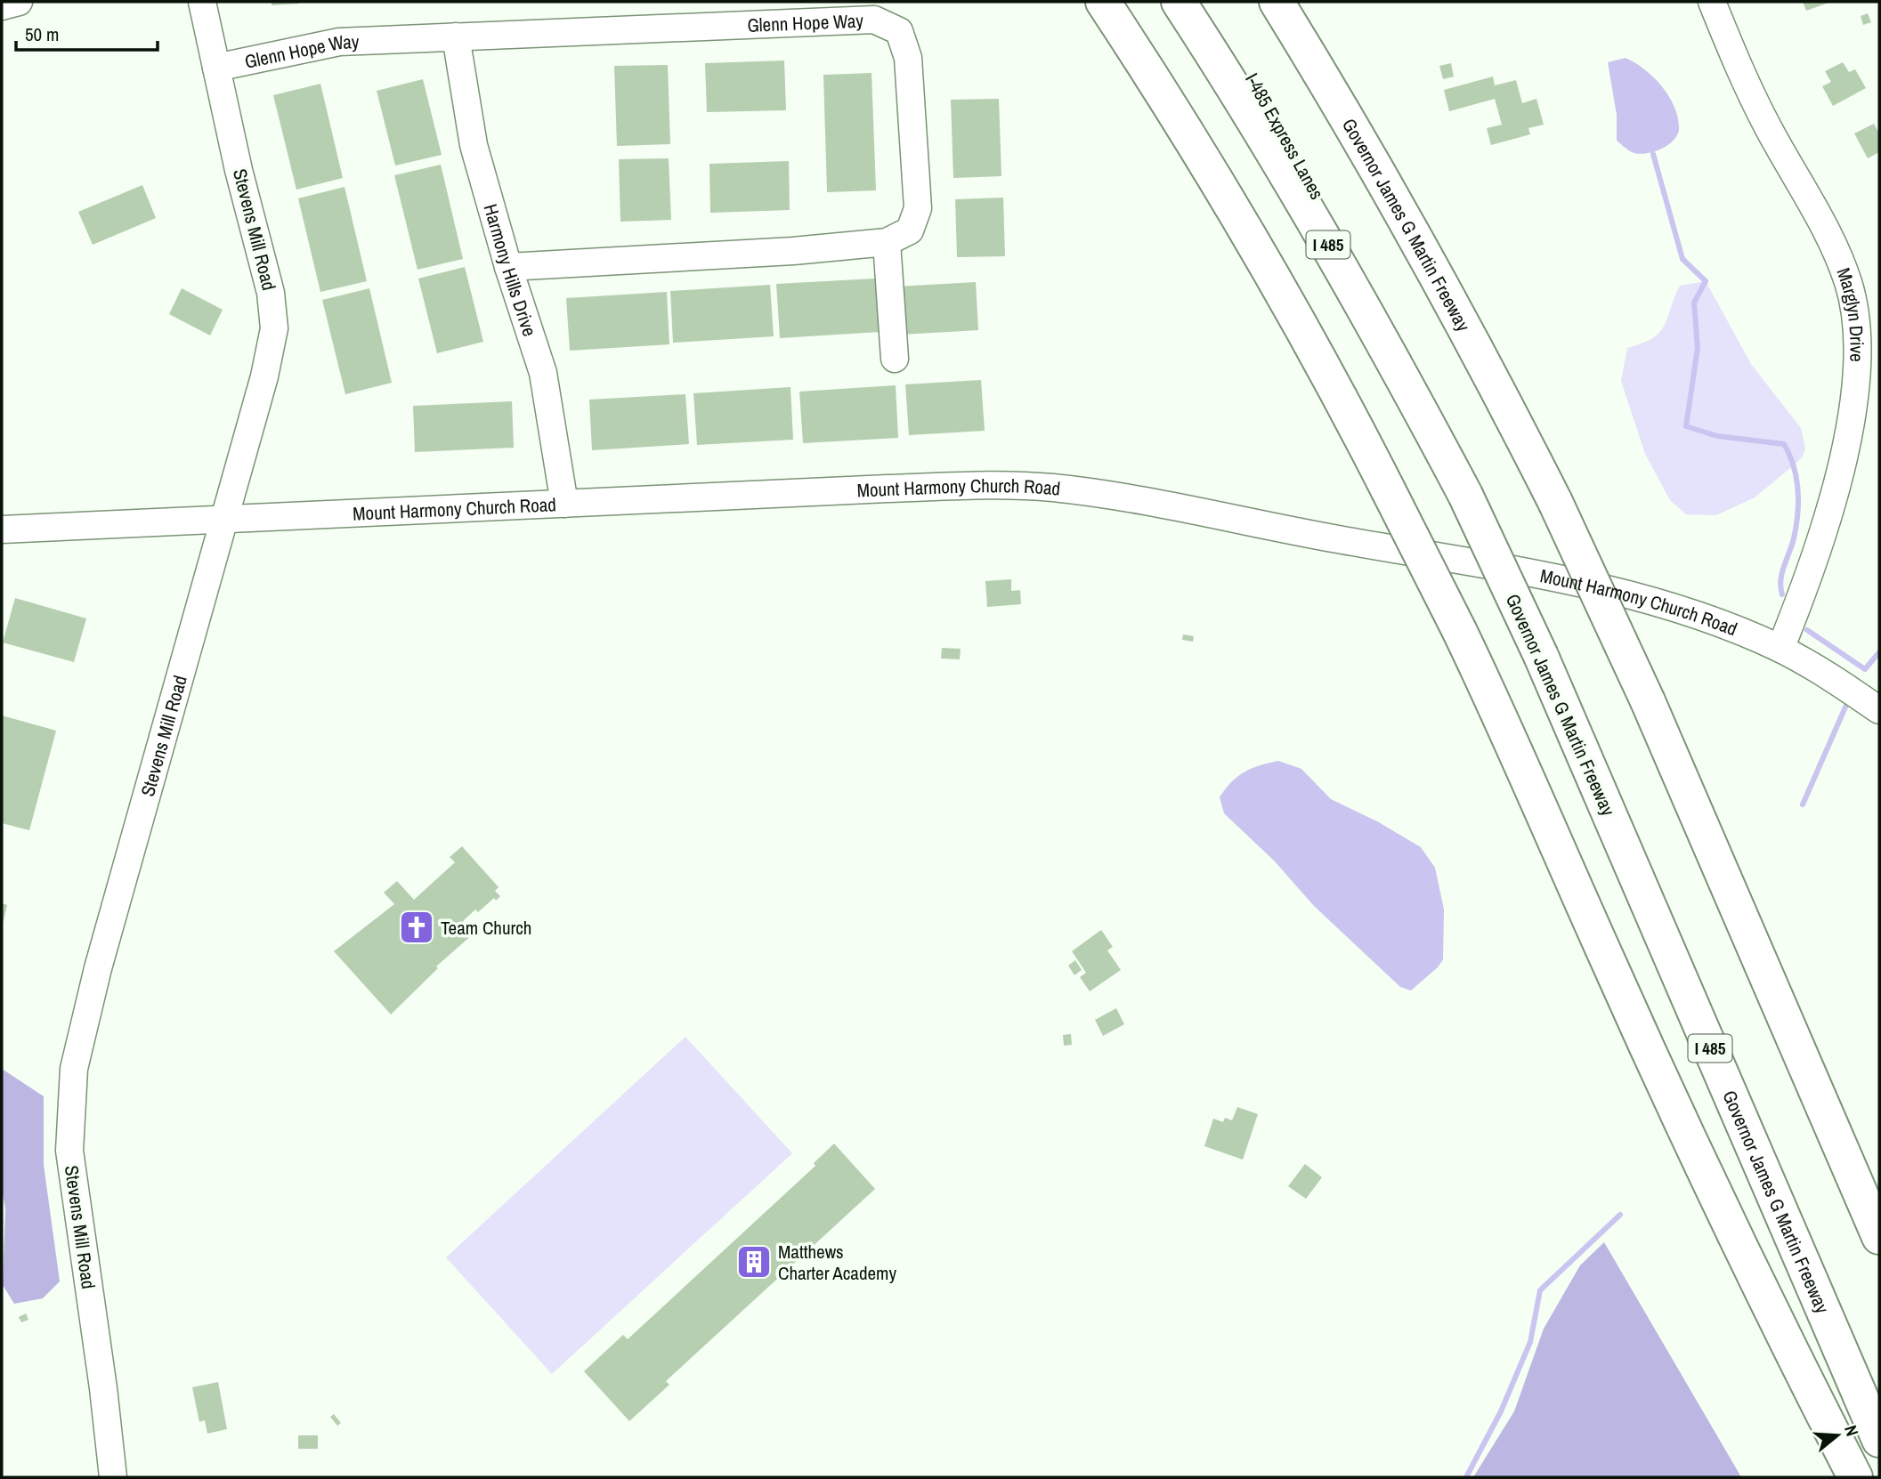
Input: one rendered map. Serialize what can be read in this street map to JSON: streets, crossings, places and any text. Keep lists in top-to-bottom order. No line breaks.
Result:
{"streets":{"highway":["I-485 Express Lanes","Governor James G Martin Freeway","I 485"],"street":["Glenn Hope Way","Stevens Mill Road","Harmony Hills Drive","Marglyn Drive","Mount Harmony Church Road"]},"crossings":[["Glenn Hope Way","Stevens Mill Road"],["Glenn Hope Way","Harmony Hills Drive"],["I-485 Express Lanes","Governor James G Martin Freeway"],["Stevens Mill Road","Mount Harmony Church Road"],["Harmony Hills Drive","Mount Harmony Church Road"],["Marglyn Drive","Mount Harmony Church Road"]],"places":{"church":["Team Church"],"building":["Matthews Charter Academy"]},"scale_bar":"50 m","north":"right"}
